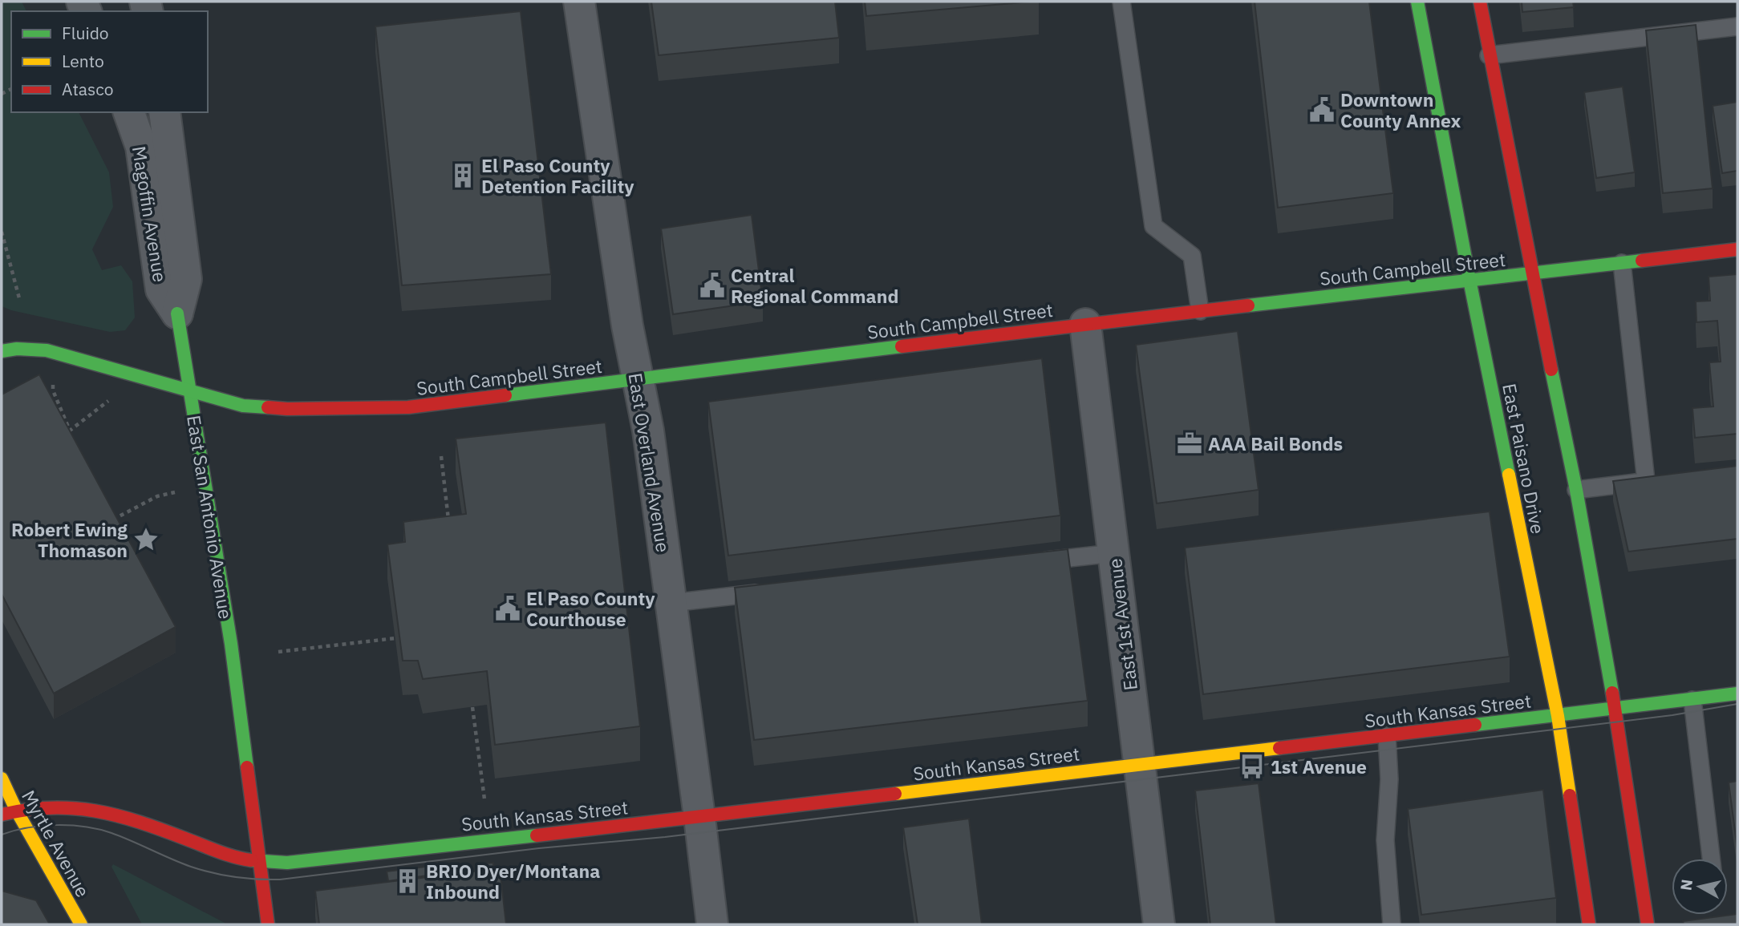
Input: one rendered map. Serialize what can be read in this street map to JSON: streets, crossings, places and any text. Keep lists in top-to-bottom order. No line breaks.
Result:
{"streets":{"main road":["South Campbell Street","East Paisano Drive","East San Antonio Avenue","South Kansas Street","Myrtle Avenue"],"street":["Magoffin Avenue","East Overland Avenue","East 1st Avenue"]},"crossings":[["Magoffin Avenue","East San Antonio Avenue"],["South Campbell Street","East Paisano Drive"],["South Campbell Street","East Overland Avenue"],["South Campbell Street","East San Antonio Avenue"],["South Campbell Street","East 1st Avenue"],["East Paisano Drive","South Kansas Street"],["East Overland Avenue","South Kansas Street"],["East San Antonio Avenue","South Kansas Street"],["East 1st Avenue","South Kansas Street"],["South Kansas Street","Myrtle Avenue"]],"places":{"public building":["Downtown County Annex","Central Regional Command","El Paso County Courthouse"],"building":["El Paso County Detention Facility","BRIO Dyer/Montana Inbound"],"office":["AAA Bail Bonds"],"place":["Robert Ewing Thomason"],"bus stop":["1st Avenue"]},"legend":["Fluido","Lento","Atasco"],"north":"left"}
